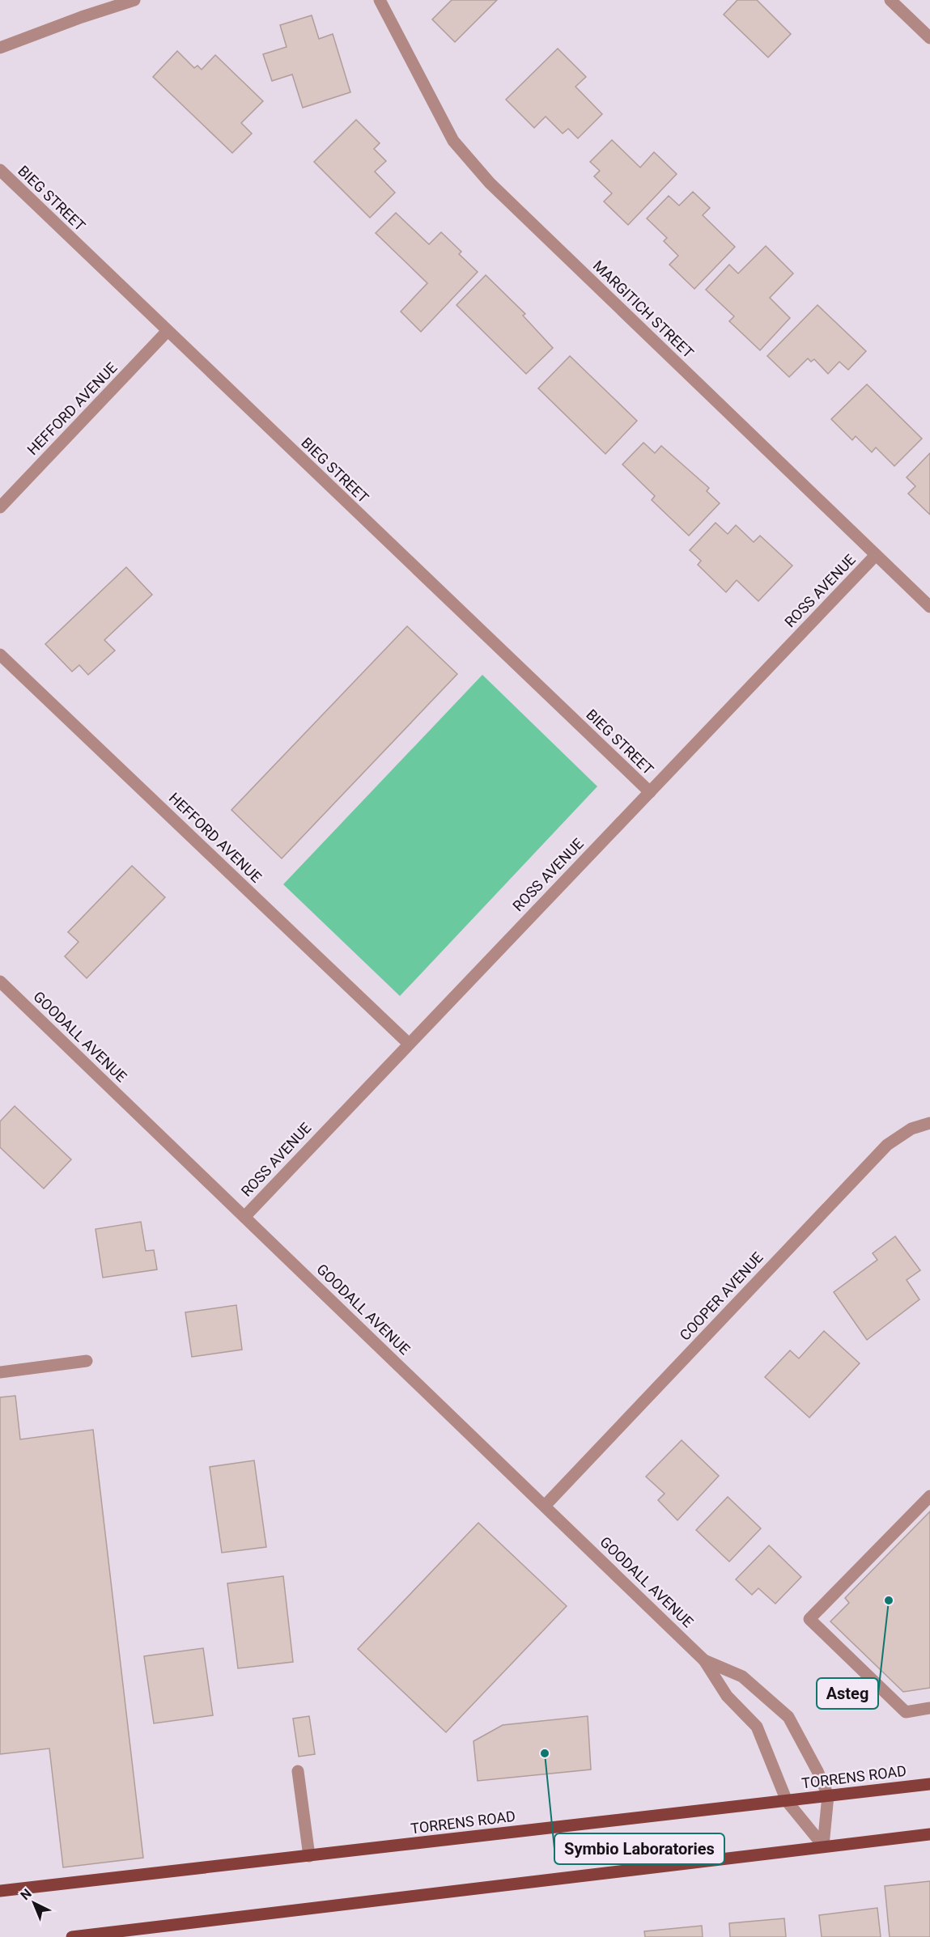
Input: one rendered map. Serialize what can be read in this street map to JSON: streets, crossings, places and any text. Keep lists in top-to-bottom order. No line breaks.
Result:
{"streets":{"main road":["TORRENS ROAD"],"street":["BIEG STREET","MARGITICH STREET","HEFFORD AVENUE","ROSS AVENUE","GOODALL AVENUE","COOPER AVENUE"]},"crossings":[["BIEG STREET","HEFFORD AVENUE"],["BIEG STREET","ROSS AVENUE"],["MARGITICH STREET","ROSS AVENUE"],["HEFFORD AVENUE","ROSS AVENUE"],["ROSS AVENUE","GOODALL AVENUE"],["GOODALL AVENUE","COOPER AVENUE"],["GOODALL AVENUE","TORRENS ROAD"]],"places":["Asteg","Symbio Laboratories"],"north":"top left"}
